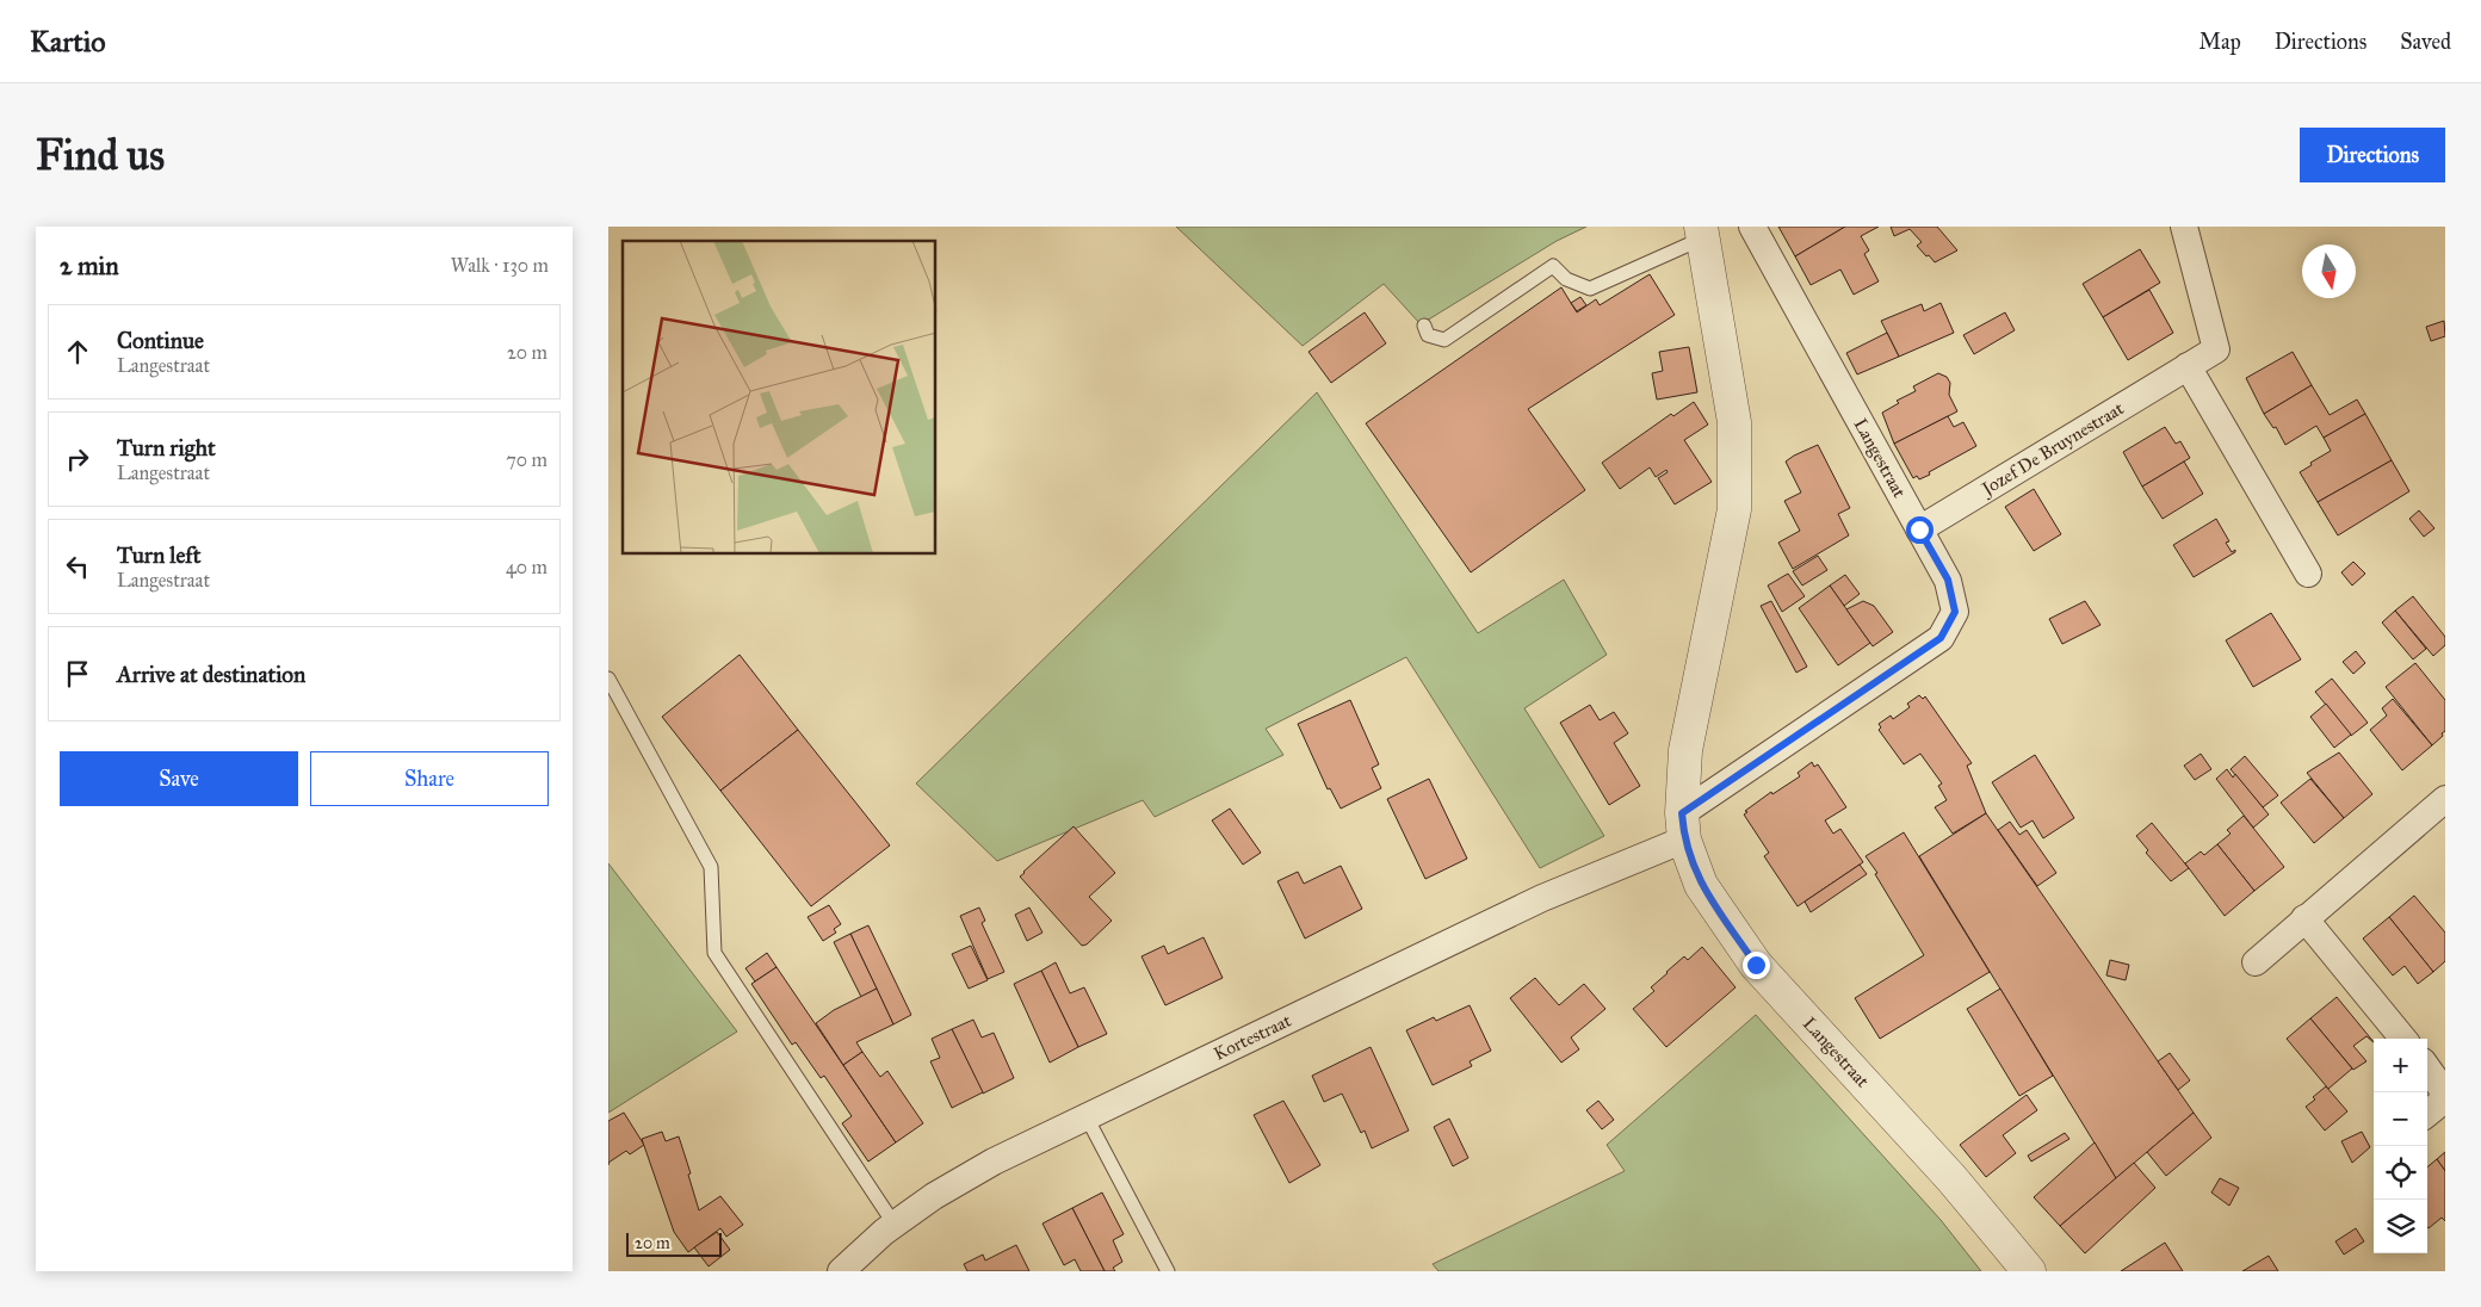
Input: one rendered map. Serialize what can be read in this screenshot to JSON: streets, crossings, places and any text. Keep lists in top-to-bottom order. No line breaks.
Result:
{"streets":{"street":["Jozef De Bruynestraat","Langestraat","Kortestraat"]},"crossings":[["Jozef De Bruynestraat","Langestraat"],["Langestraat","Kortestraat"]],"scale_bar":"20 m","north":"bottom","page":{"header":"Kartio","nav":["Map","Directions","Saved"],"buttons":["Directions",["Save","Share"]],"title":"Find us","heading":["2 min","Walk · 130 m"],"list":[["Continue","Langestraat","20 m"],["Turn right","Langestraat","70 m"],["Turn left","Langestraat","40 m"],"Arrive at destination"],"map_buttons":["+","−"],"scale":"20 m"}}
